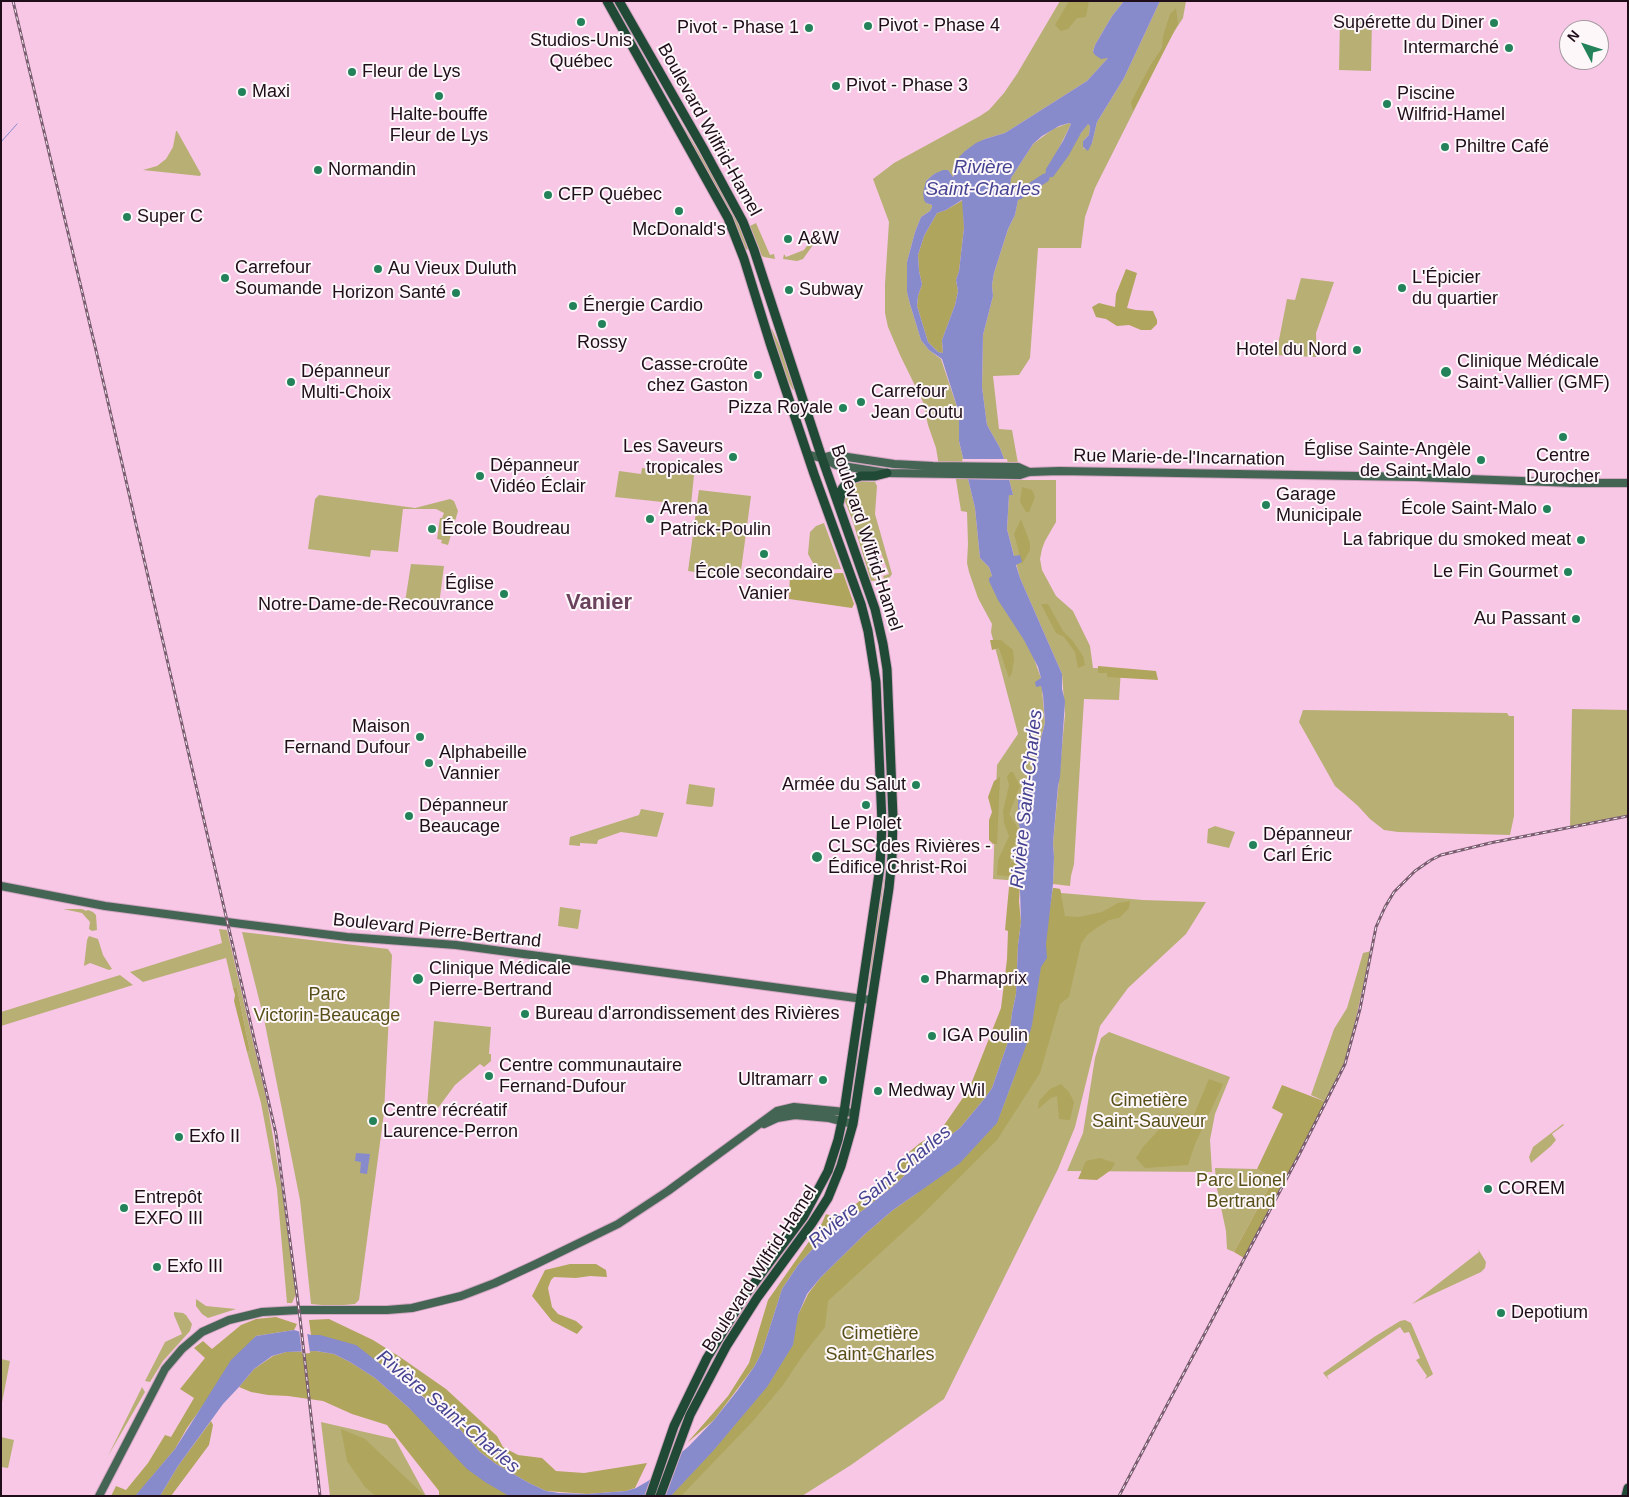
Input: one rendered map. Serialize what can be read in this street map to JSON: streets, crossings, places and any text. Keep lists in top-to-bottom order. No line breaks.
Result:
{"streets":{"main road":["Boulevard Wilfrid-Hamel","Rue Marie-de-l'Incarnation","Boulevard Pierre-Bertrand"]},"crossings":[["Boulevard Wilfrid-Hamel","Rue Marie-de-l'Incarnation"],["Boulevard Wilfrid-Hamel","Boulevard Pierre-Bertrand"]],"districts":["Vanier"],"water":["Rivière Saint-Charles"],"parks":["Parc Victorin-Beaucage","Cimetière Saint-Sauveur","Parc Lionel Bertrand","Cimetière Saint-Charles"],"places":["Studios-Unis Québec","Supérette du Diner","Pivot - Phase 4","Pivot - Phase 1","Intermarché","Fleur de Lys","Pivot - Phase 3","Maxi","Halte-bouffe Fleur de Lys","Piscine Wilfrid-Hamel","Philtre Café","Normandin","CFP Québec","McDonald's","Super C","A&W","Au Vieux Duluth","Carrefour Soumande","L'Épicier du quartier","Subway","Horizon Santé","Énergie Cardio","Rossy","Hotel du Nord","Clinique Médicale Saint-Vallier (GMF)","Casse-croûte chez Gaston","Dépanneur Multi-Choix","Carrefour Jean Coutu","Pizza Royale","Centre Durocher","Les Saveurs tropicales","Église Sainte-Angèle de Saint-Malo","Dépanneur Vidéo Éclair","Garage Municipale","École Saint-Malo","Arena Patrick-Poulin","École Boudreau","La fabrique du smoked meat","École secondaire Vanier","Le Fin Gourmet","Église Notre-Dame-de-Recouvrance","Au Passant","Maison Fernand Dufour","Alphabeille Vannier","Armée du Salut","Le PIolet","Dépanneur Beaucage","Dépanneur Carl Éric","CLSC des Rivières - Édifice Christ-Roi","Clinique Médicale Pierre-Bertrand","Pharmaprix","Bureau d'arrondissement des Rivières","IGA Poulin","Centre communautaire Fernand-Dufour","Ultramarr","Medway Wil","Centre récréatif Laurence-Perron","Exfo II","COREM","Entrepôt EXFO III","Exfo III","Depotium"],"north":"top left"}
